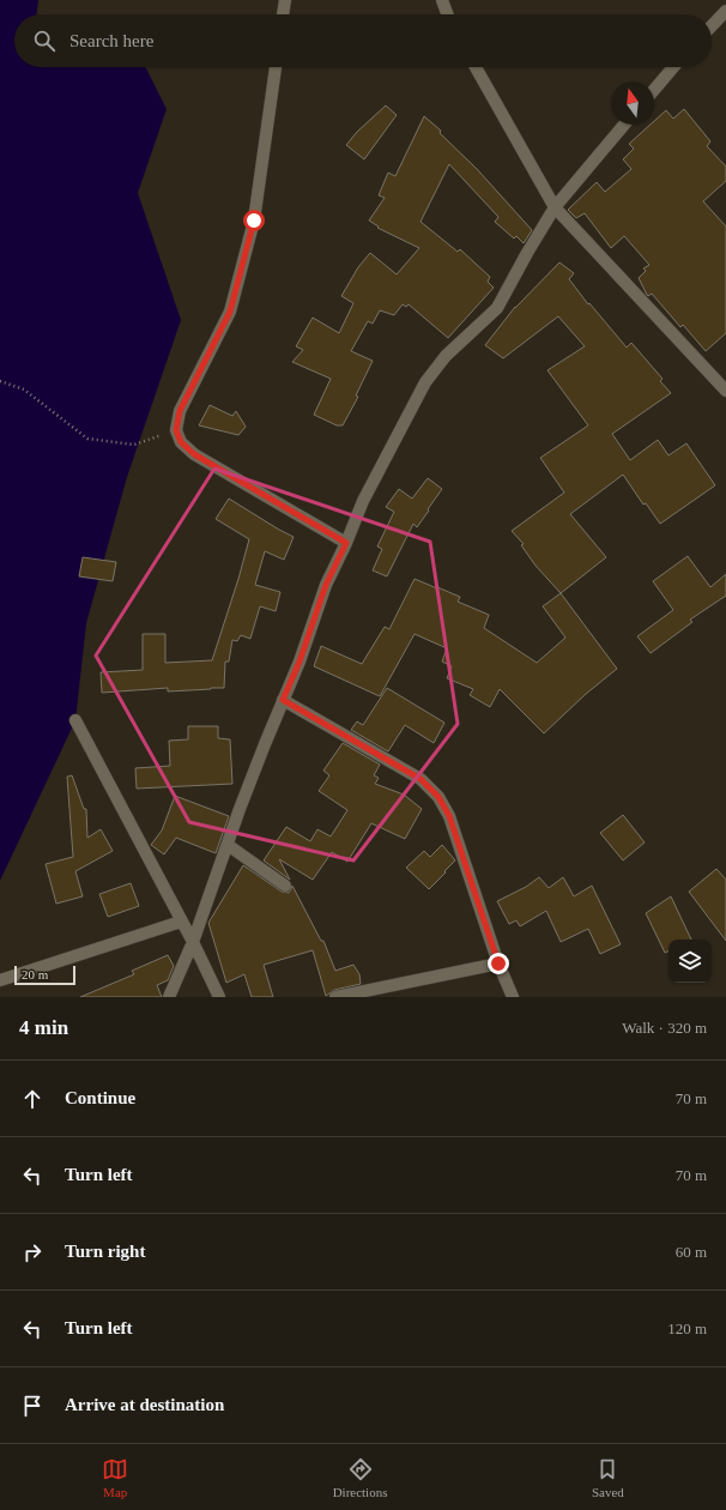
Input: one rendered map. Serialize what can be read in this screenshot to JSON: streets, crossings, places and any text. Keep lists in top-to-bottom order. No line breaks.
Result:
{"scale_bar":"20 m","north":"top","page":{"search":"Search here","scale":"20 m","heading":["4 min","Walk · 320 m"],"list":[["Continue","70 m"],["Turn left","70 m"],["Turn right","60 m"],["Turn left","120 m"],"Arrive at destination"],"nav":["Map","Directions","Saved"]}}
